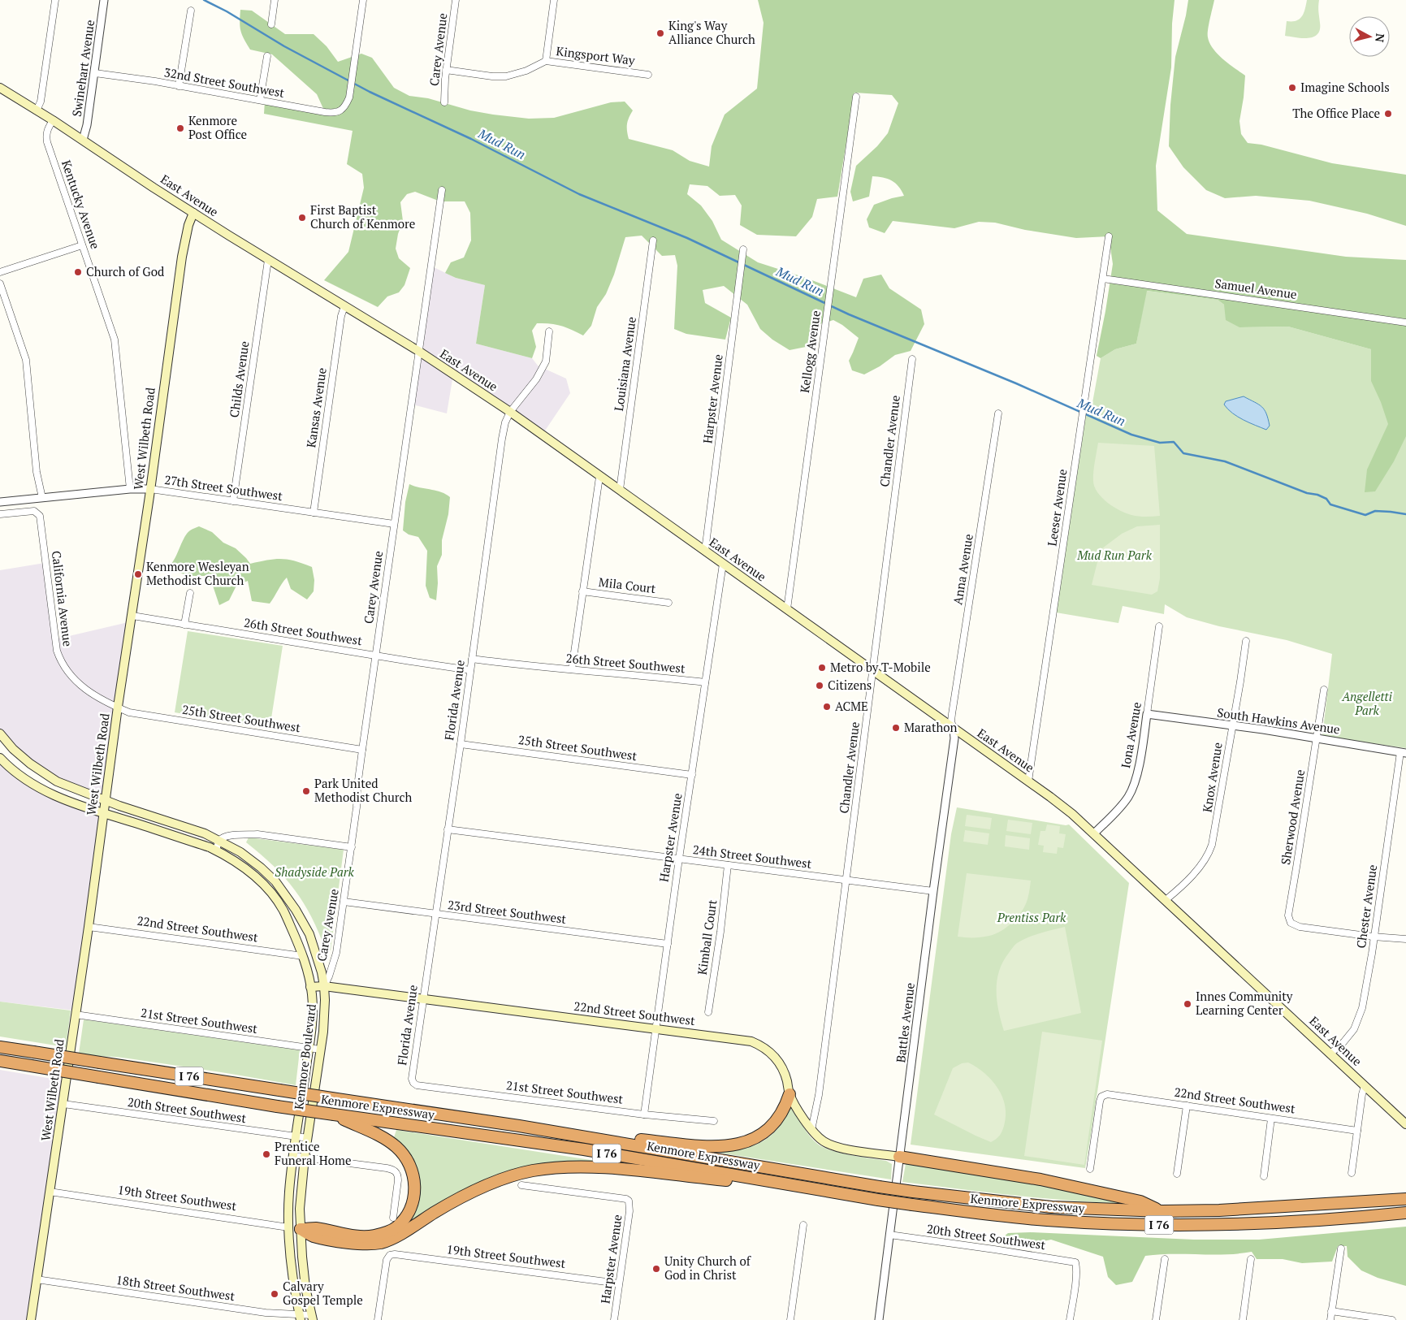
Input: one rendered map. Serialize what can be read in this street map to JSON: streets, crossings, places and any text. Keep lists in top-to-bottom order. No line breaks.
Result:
{"streets":{"highway":["I 76","Kenmore Expressway"],"main road":["East Avenue","West Wilbeth Road","22nd Street Southwest","Kenmore Boulevard","19th Street Southwest"],"street":["Carey Avenue","Kingsport Way","Swinehart Avenue","32nd Street Southwest","Kentucky Avenue","Samuel Avenue","Kellogg Avenue","Louisiana Avenue","Childs Avenue","Harpster Avenue","Kansas Avenue","Chandler Avenue","27th Street Southwest","Leeser Avenue","Anna Avenue","Mila Court","California Avenue","26th Street Southwest","Florida Avenue","25th Street Southwest","South Hawkins Avenue","Iona Avenue","Knox Avenue","Sherwood Avenue","24th Street Southwest","Chester Avenue","23rd Street Southwest","Kimball Court","21st Street Southwest","Battles Avenue","20th Street Southwest","18th Street Southwest"]},"crossings":[["Carey Avenue","Kingsport Way"],["Carey Avenue","East Avenue"],["Carey Avenue","27th Street Southwest"],["Carey Avenue","26th Street Southwest"],["Carey Avenue","25th Street Southwest"],["Carey Avenue","23rd Street Southwest"],["Carey Avenue","22nd Street Southwest"],["Carey Avenue","Kenmore Boulevard"],["Swinehart Avenue","32nd Street Southwest"],["Swinehart Avenue","East Avenue"],["East Avenue","Kentucky Avenue"],["East Avenue","Kellogg Avenue"],["East Avenue","Louisiana Avenue"],["East Avenue","Childs Avenue"],["East Avenue","Harpster Avenue"],["East Avenue","Kansas Avenue"],["East Avenue","West Wilbeth Road"],["East Avenue","Chandler Avenue"],["East Avenue","Leeser Avenue"],["East Avenue","Anna Avenue"],["East Avenue","Florida Avenue"],["East Avenue","Iona Avenue"],["East Avenue","Knox Avenue"],["East Avenue","Chester Avenue"],["East Avenue","Battles Avenue"],["Kentucky Avenue","27th Street Southwest"],["Samuel Avenue","Leeser Avenue"],["Childs Avenue","27th Street Southwest"],["Harpster Avenue","26th Street Southwest"],["Harpster Avenue","25th Street Southwest"],["Harpster Avenue","24th Street Southwest"],["Harpster Avenue","23rd Street Southwest"],["Harpster Avenue","22nd Street Southwest"],["Harpster Avenue","21st Street Southwest"],["Harpster Avenue","19th Street Southwest"],["Kansas Avenue","27th Street Southwest"],["West Wilbeth Road","27th Street Southwest"],["West Wilbeth Road","California Avenue"],["West Wilbeth Road","26th Street Southwest"],["West Wilbeth Road","25th Street Southwest"],["West Wilbeth Road","22nd Street Southwest"],["West Wilbeth Road","21st Street Southwest"],["West Wilbeth Road","Kenmore Boulevard"],["West Wilbeth Road","20th Street Southwest"],["West Wilbeth Road","19th Street Southwest"],["West Wilbeth Road","18th Street Southwest"],["Chandler Avenue","24th Street Southwest"],["Chandler Avenue","22nd Street Southwest"],["Anna Avenue","Battles Avenue"],["California Avenue","25th Street Southwest"],["26th Street Southwest","Florida Avenue"],["Florida Avenue","25th Street Southwest"],["Florida Avenue","24th Street Southwest"],["Florida Avenue","23rd Street Southwest"],["Florida Avenue","22nd Street Southwest"],["Florida Avenue","21st Street Southwest"],["South Hawkins Avenue","Iona Avenue"],["South Hawkins Avenue","Knox Avenue"],["South Hawkins Avenue","Sherwood Avenue"],["South Hawkins Avenue","Chester Avenue"],["Sherwood Avenue","Chester Avenue"],["24th Street Southwest","Kimball Court"],["24th Street Southwest","Battles Avenue"],["22nd Street Southwest","Battles Avenue"],["22nd Street Southwest","Kenmore Boulevard"],["21st Street Southwest","Kenmore Boulevard"],["Battles Avenue","20th Street Southwest"],["Kenmore Boulevard","20th Street Southwest"],["Kenmore Boulevard","19th Street Southwest"],["Kenmore Boulevard","18th Street Southwest"]],"water":["Mud Run"],"parks":["Mud Run Park","Angelletti Park","Shadyside Park","Prentiss Park"],"places":["King's Way Alliance Church","Imagine Schools","The Office Place","Kenmore Post Office","First Baptist Church of Kenmore","Church of God","Kenmore Wesleyan Methodist Church","Metro by T-Mobile","Citizens","ACME","Marathon","Park United Methodist Church","Innes Community Learning Center","Prentice Funeral Home","Unity Church of God in Christ","Calvary Gospel Temple"],"north":"right"}
